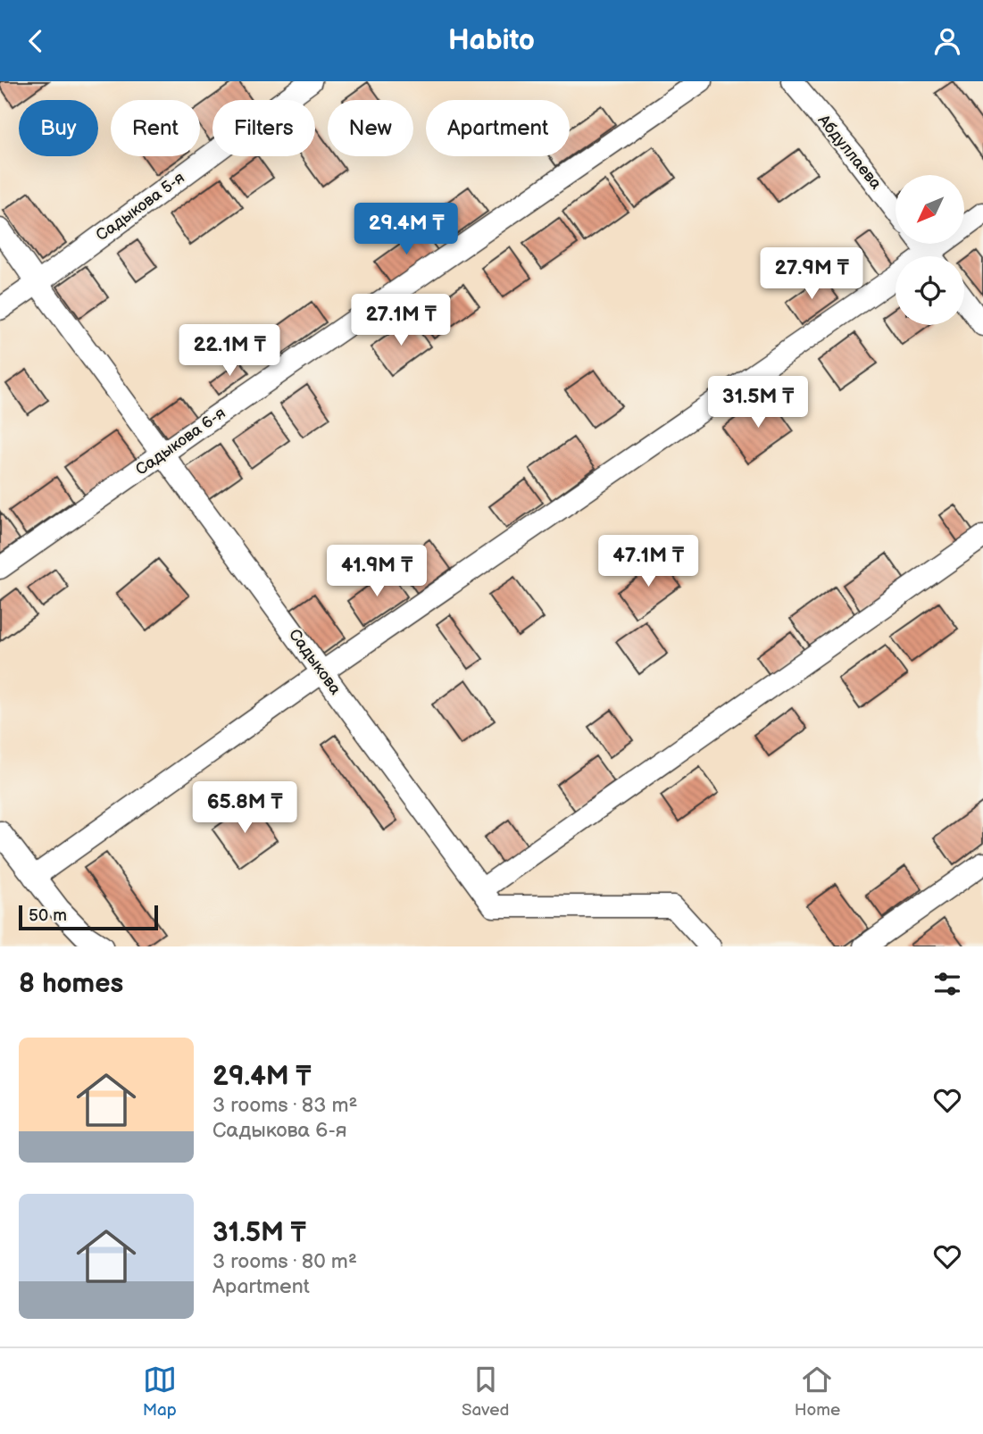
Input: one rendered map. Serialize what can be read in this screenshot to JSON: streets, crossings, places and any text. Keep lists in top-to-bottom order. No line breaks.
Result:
{"streets":{"street":["Абдуллаева","Садыкова 5-я","Садыкова 6-я","Садыкова"]},"crossings":[["Садыкова 5-я","Садыкова"],["Садыкова 6-я","Садыкова"]],"scale_bar":"50 m","north":"bottom left","page":{"header":"Habito","chip":["Buy","Rent","Filters","New","Apartment"],"price":["29.4M ₸","27.9M ₸","27.1M ₸","22.1M ₸","31.5M ₸","47.1M ₸","41.9M ₸","65.8M ₸"],"scale":"50 m","heading":"8 homes","list":[{"name":"29.4M ₸","note":"3 rooms · 83 m² · Садыкова 6-я"},{"name":"31.5M ₸","note":"3 rooms · 80 m² · Apartment"}],"tabs":["Map","Saved","Home"]}}
